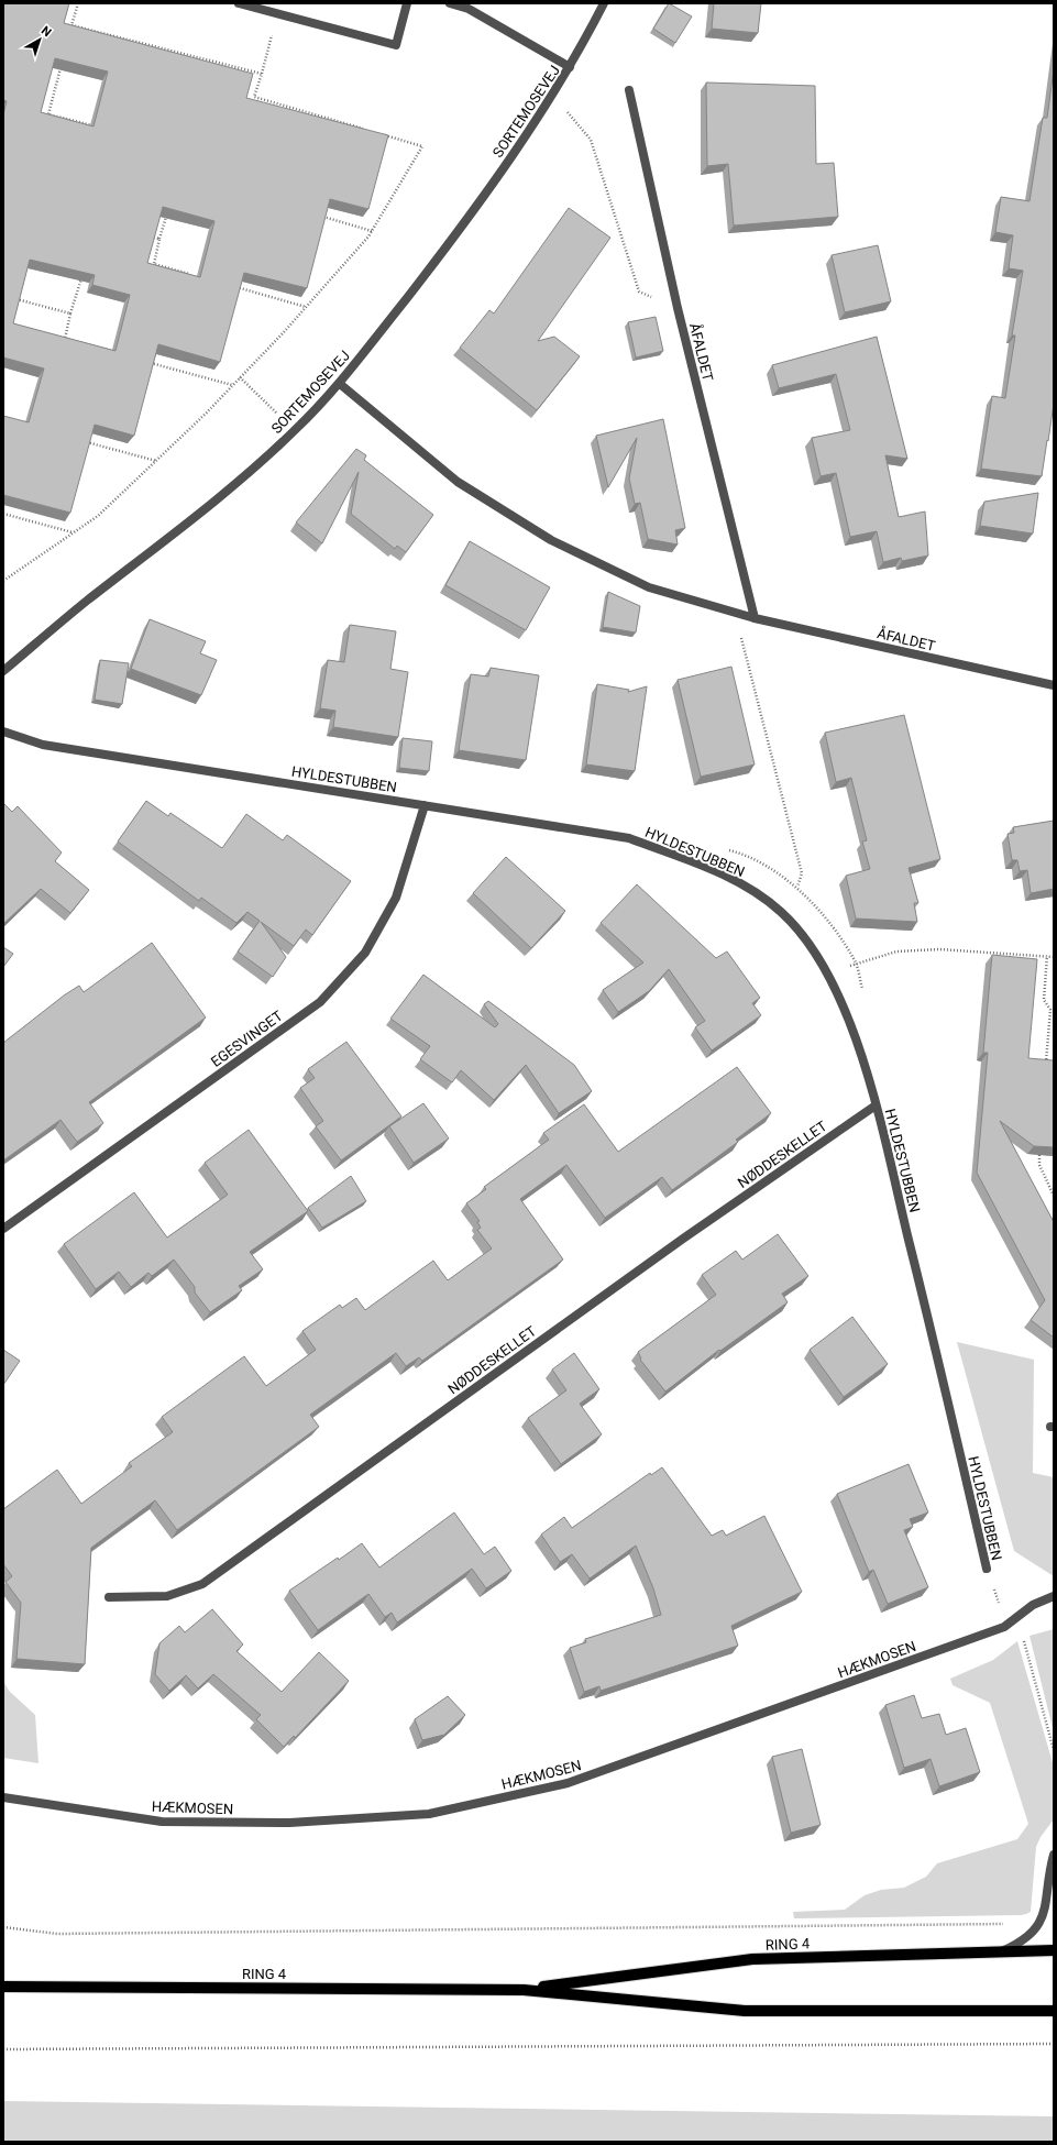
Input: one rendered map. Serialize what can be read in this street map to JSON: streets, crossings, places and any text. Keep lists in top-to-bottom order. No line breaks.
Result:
{"streets":{"main road":["RING 4"],"street":["SORTEMOSEVEJ","ÅFALDET","HYLDESTUBBEN","EGESVINGET","NØDDESKELLET","HÆKMOSEN"]},"crossings":[["SORTEMOSEVEJ","ÅFALDET"],["HYLDESTUBBEN","EGESVINGET"],["HYLDESTUBBEN","NØDDESKELLET"],["HYLDESTUBBEN","HÆKMOSEN"]],"north":"top right"}
